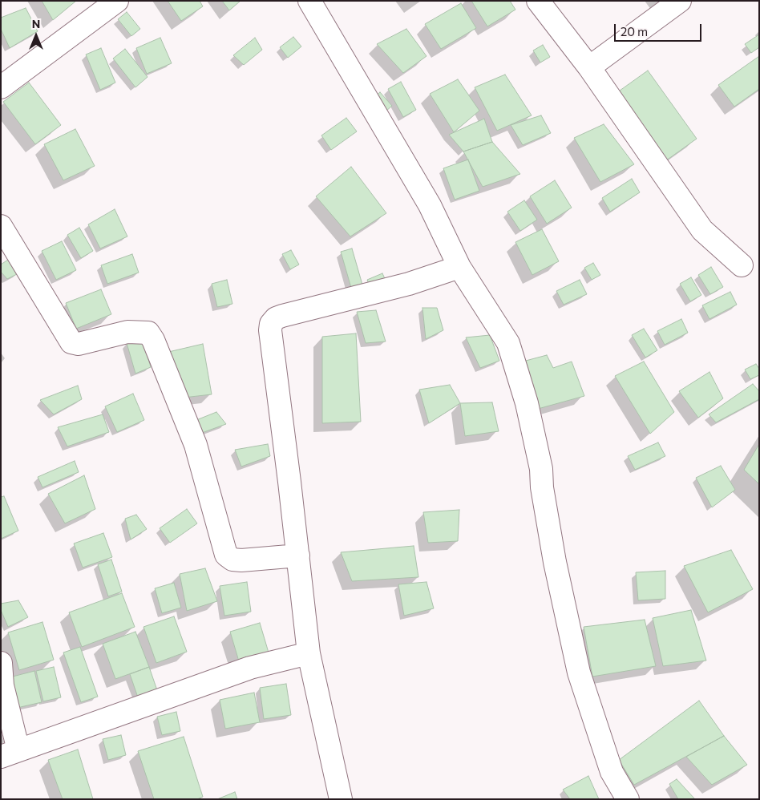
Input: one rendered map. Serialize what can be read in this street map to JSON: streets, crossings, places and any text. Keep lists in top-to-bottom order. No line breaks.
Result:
{"scale_bar":"20 m","north":"top"}
